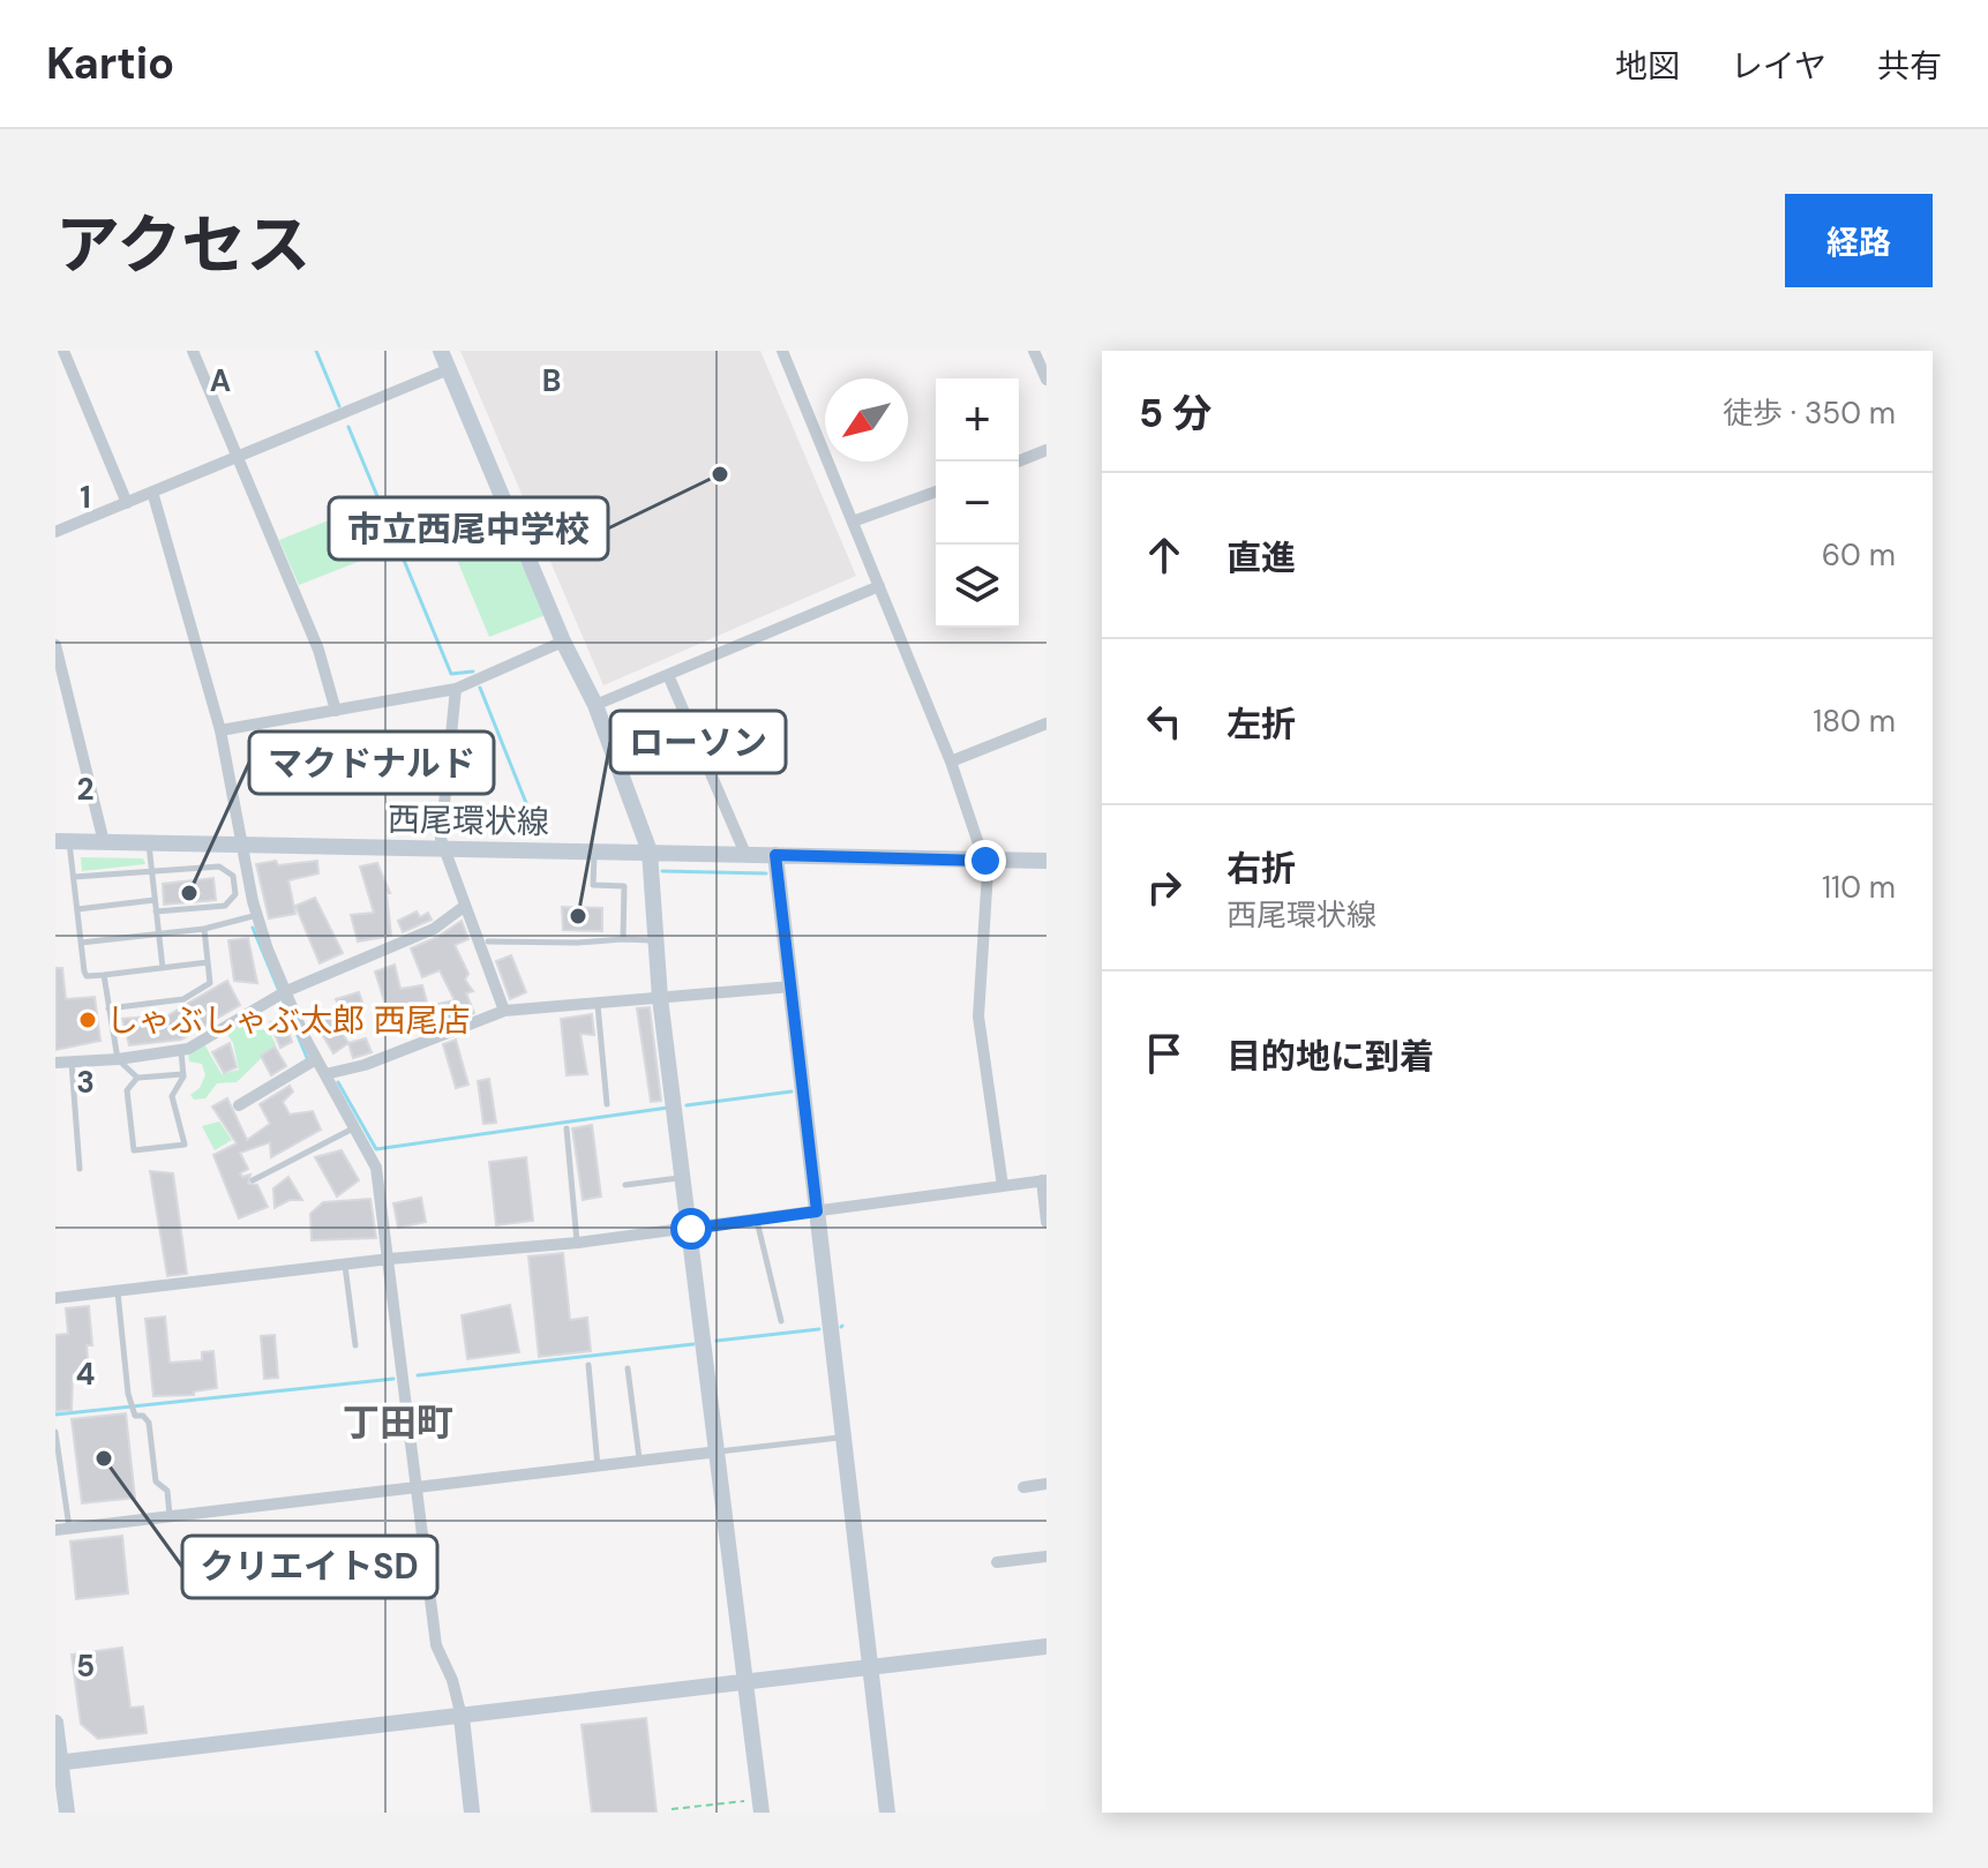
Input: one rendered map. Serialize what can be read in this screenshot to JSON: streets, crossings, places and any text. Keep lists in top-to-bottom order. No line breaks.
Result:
{"streets":{"street":["西尾環状線"]},"districts":["丁田町"],"places":["市立西尾中学校","マクドナルド","ローソン","しゃぶしゃぶ太郎 西尾店","クリエイトSD"],"north":"bottom left","page":{"header":"Kartio","nav":["地図","レイヤ","共有"],"title":"アクセス","buttons":"経路","heading":["5 分","徒歩 · 350 m"],"map_buttons":["+","−"],"list":[["直進","60 m"],["左折","180 m"],["右折","西尾環状線","110 m"],"目的地に到着"]},"grid":{"columns":["A","B"],"rows":["1","2","3","4","5"]}}
